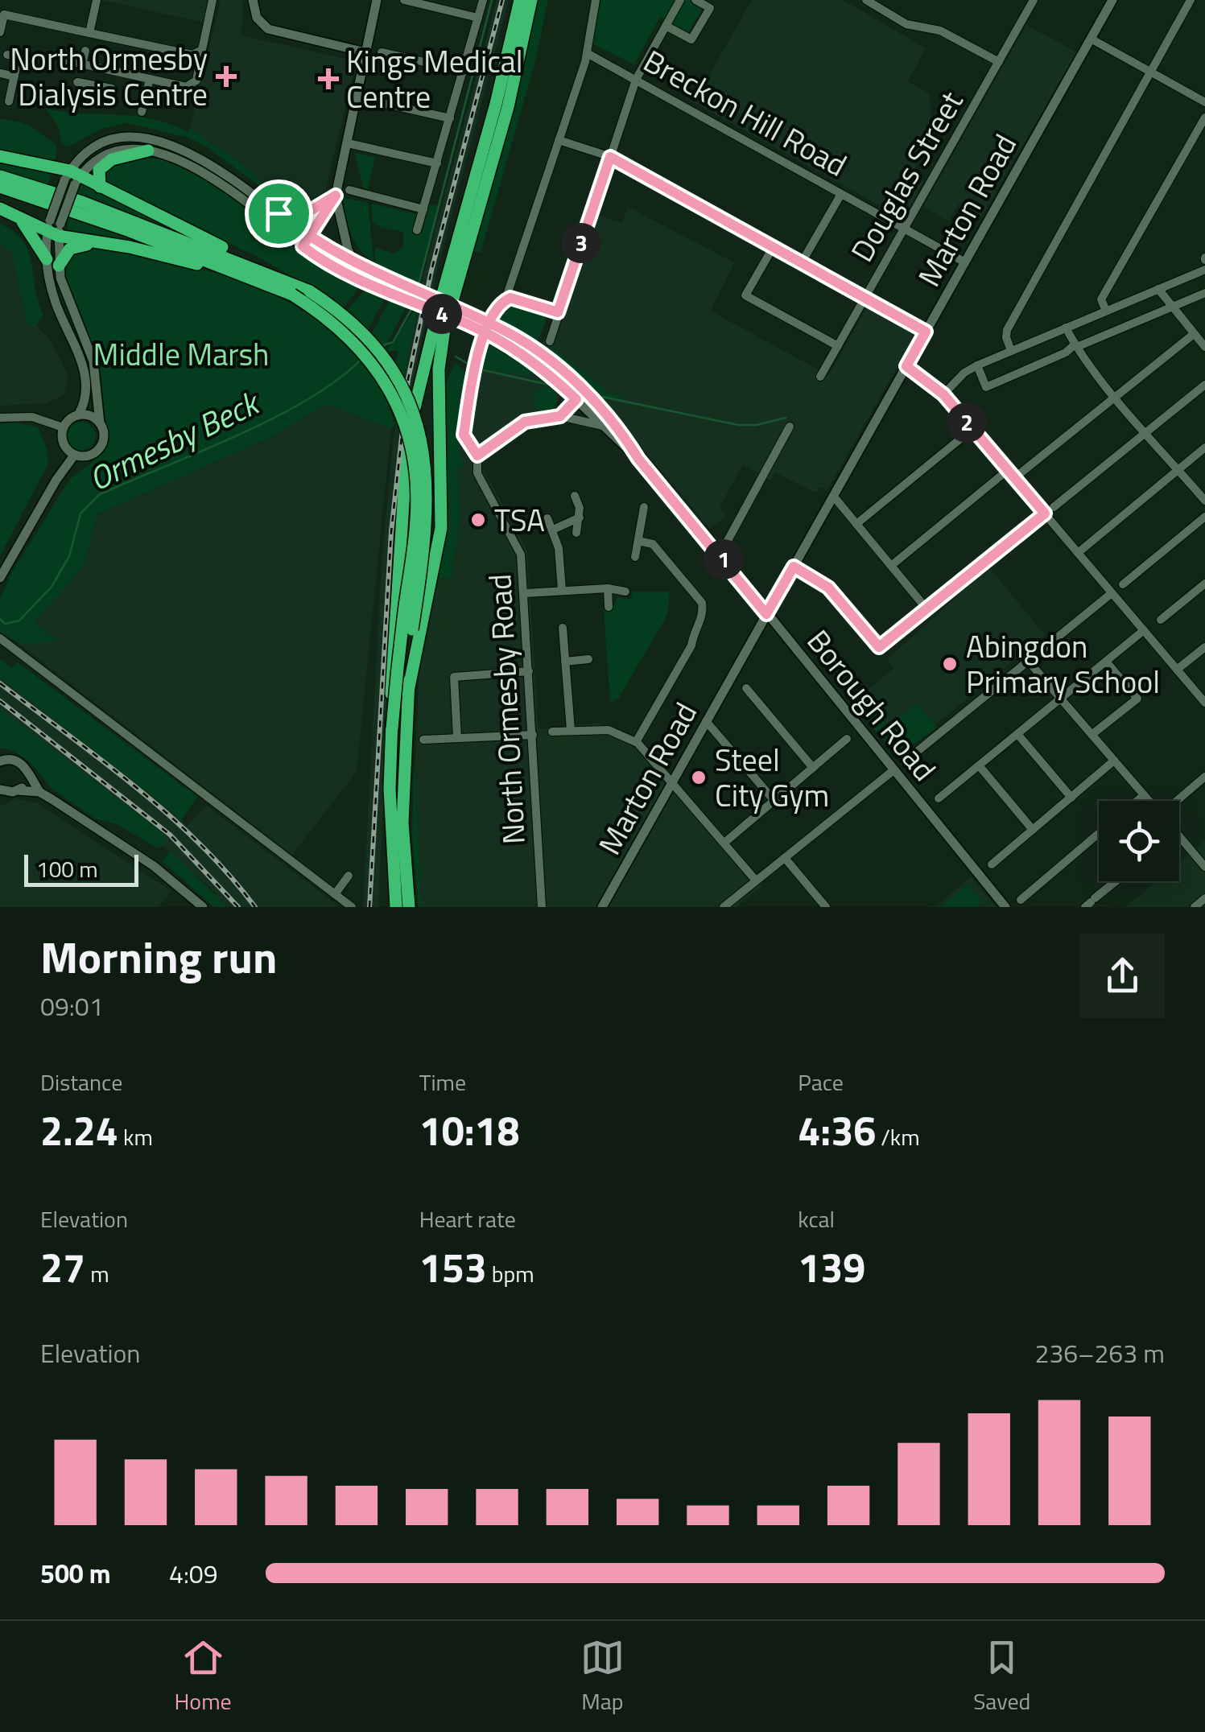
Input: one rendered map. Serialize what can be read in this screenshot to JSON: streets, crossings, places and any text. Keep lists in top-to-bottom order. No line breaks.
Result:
{"streets":{"street":["Breckon Hill Road","Douglas Street","Marton Road","Borough Road","North Ormesby Road"]},"crossings":[["Breckon Hill Road","Douglas Street"],["Breckon Hill Road","Marton Road"],["Breckon Hill Road","North Ormesby Road"],["Marton Road","Borough Road"]],"water":["Ormesby Beck"],"parks":["Middle Marsh"],"places":{"health":["North Ormesby Dialysis Centre","Kings Medical Centre"],"other":["TSA","Abingdon Primary School","Steel City Gym"]},"scale_bar":"100 m","page":{"pins":["3","4","2","1"],"scale":"100 m","heading":["Morning run","09:01"],"stats":[["Distance","2.24 km"],["Time","10:18"],["Pace","4:36 /km"],["Elevation","27 m"],["Heart rate","153 bpm"],["kcal","139"]],"chart":["Elevation","236–263 m"],"list":[{"name":"500 m","note":"4:09"}],"tabs":["Home","Map","Saved"]}}
